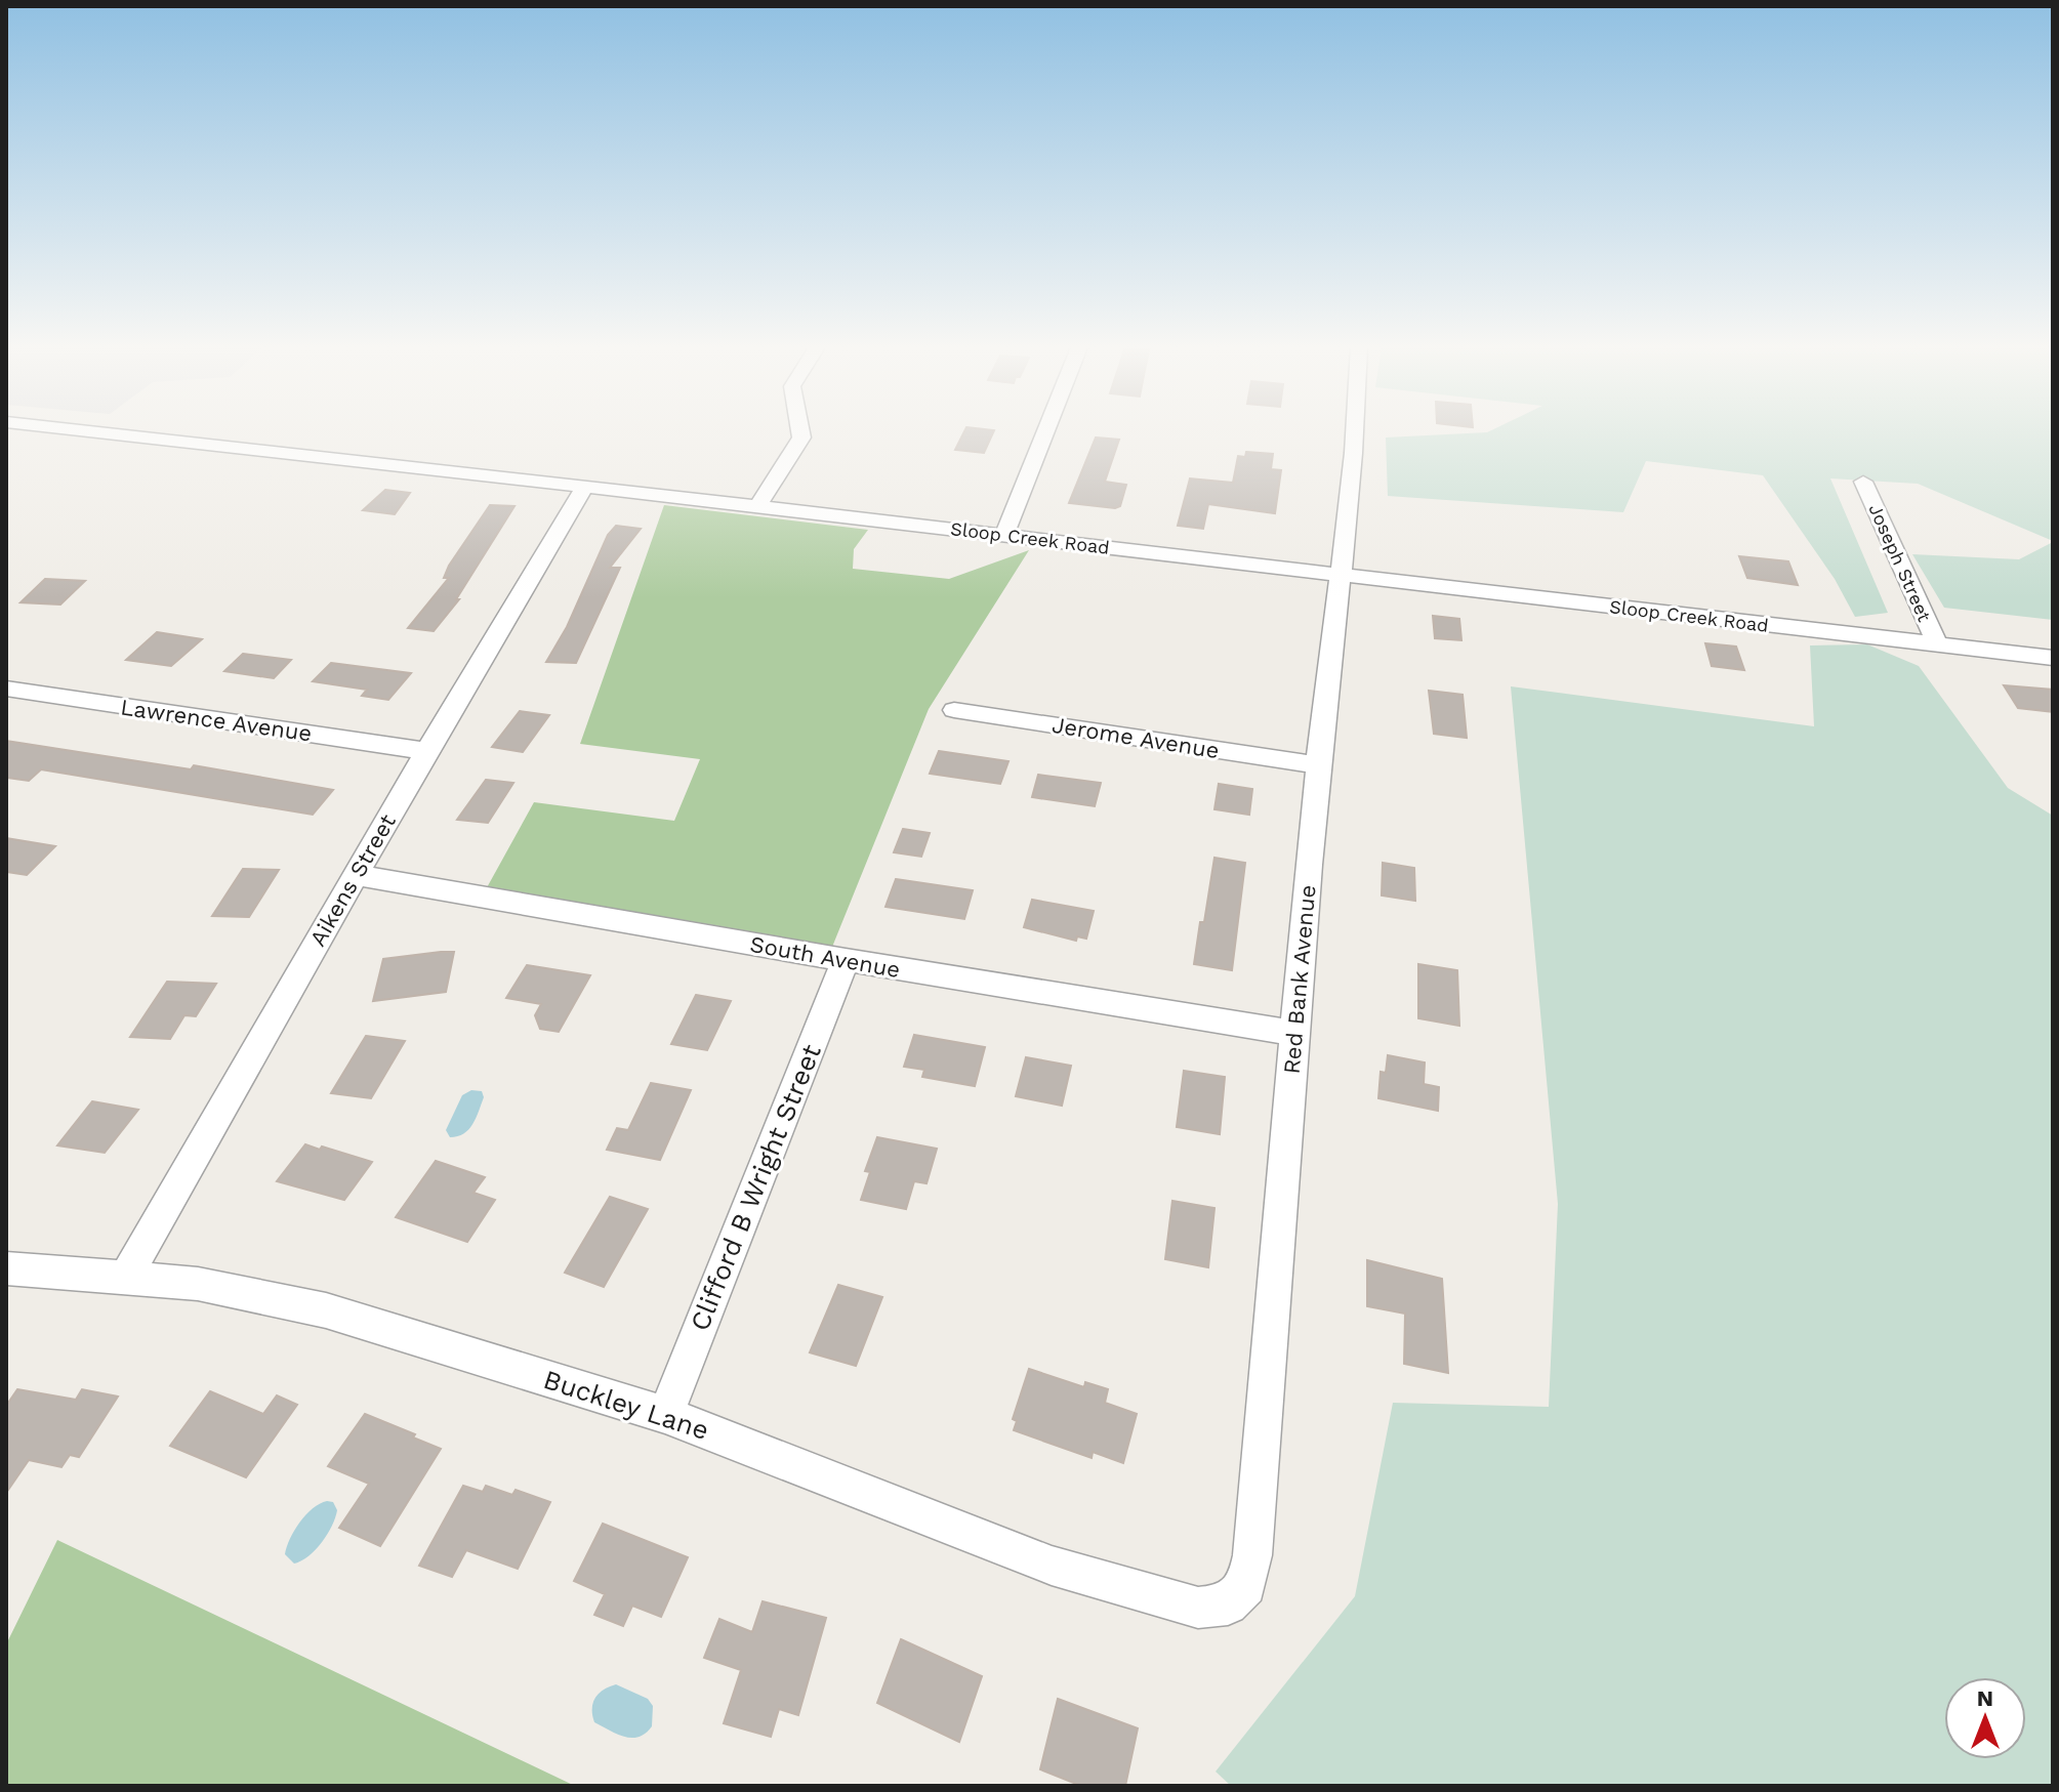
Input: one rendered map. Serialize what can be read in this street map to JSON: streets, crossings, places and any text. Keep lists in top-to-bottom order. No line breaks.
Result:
{"streets":{"street":["Sloop Creek Road","Joseph Street","Lawrence Avenue","Jerome Avenue","Aikens Street","South Avenue","Red Bank Avenue","Clifford B Wright Street","Buckley Lane"]},"crossings":[["Sloop Creek Road","Joseph Street"],["Sloop Creek Road","Aikens Street"],["Sloop Creek Road","Red Bank Avenue"],["Lawrence Avenue","Aikens Street"],["Jerome Avenue","Red Bank Avenue"],["Aikens Street","South Avenue"],["Aikens Street","Buckley Lane"],["South Avenue","Red Bank Avenue"],["South Avenue","Clifford B Wright Street"],["Red Bank Avenue","Buckley Lane"],["Clifford B Wright Street","Buckley Lane"]],"north":"top"}
